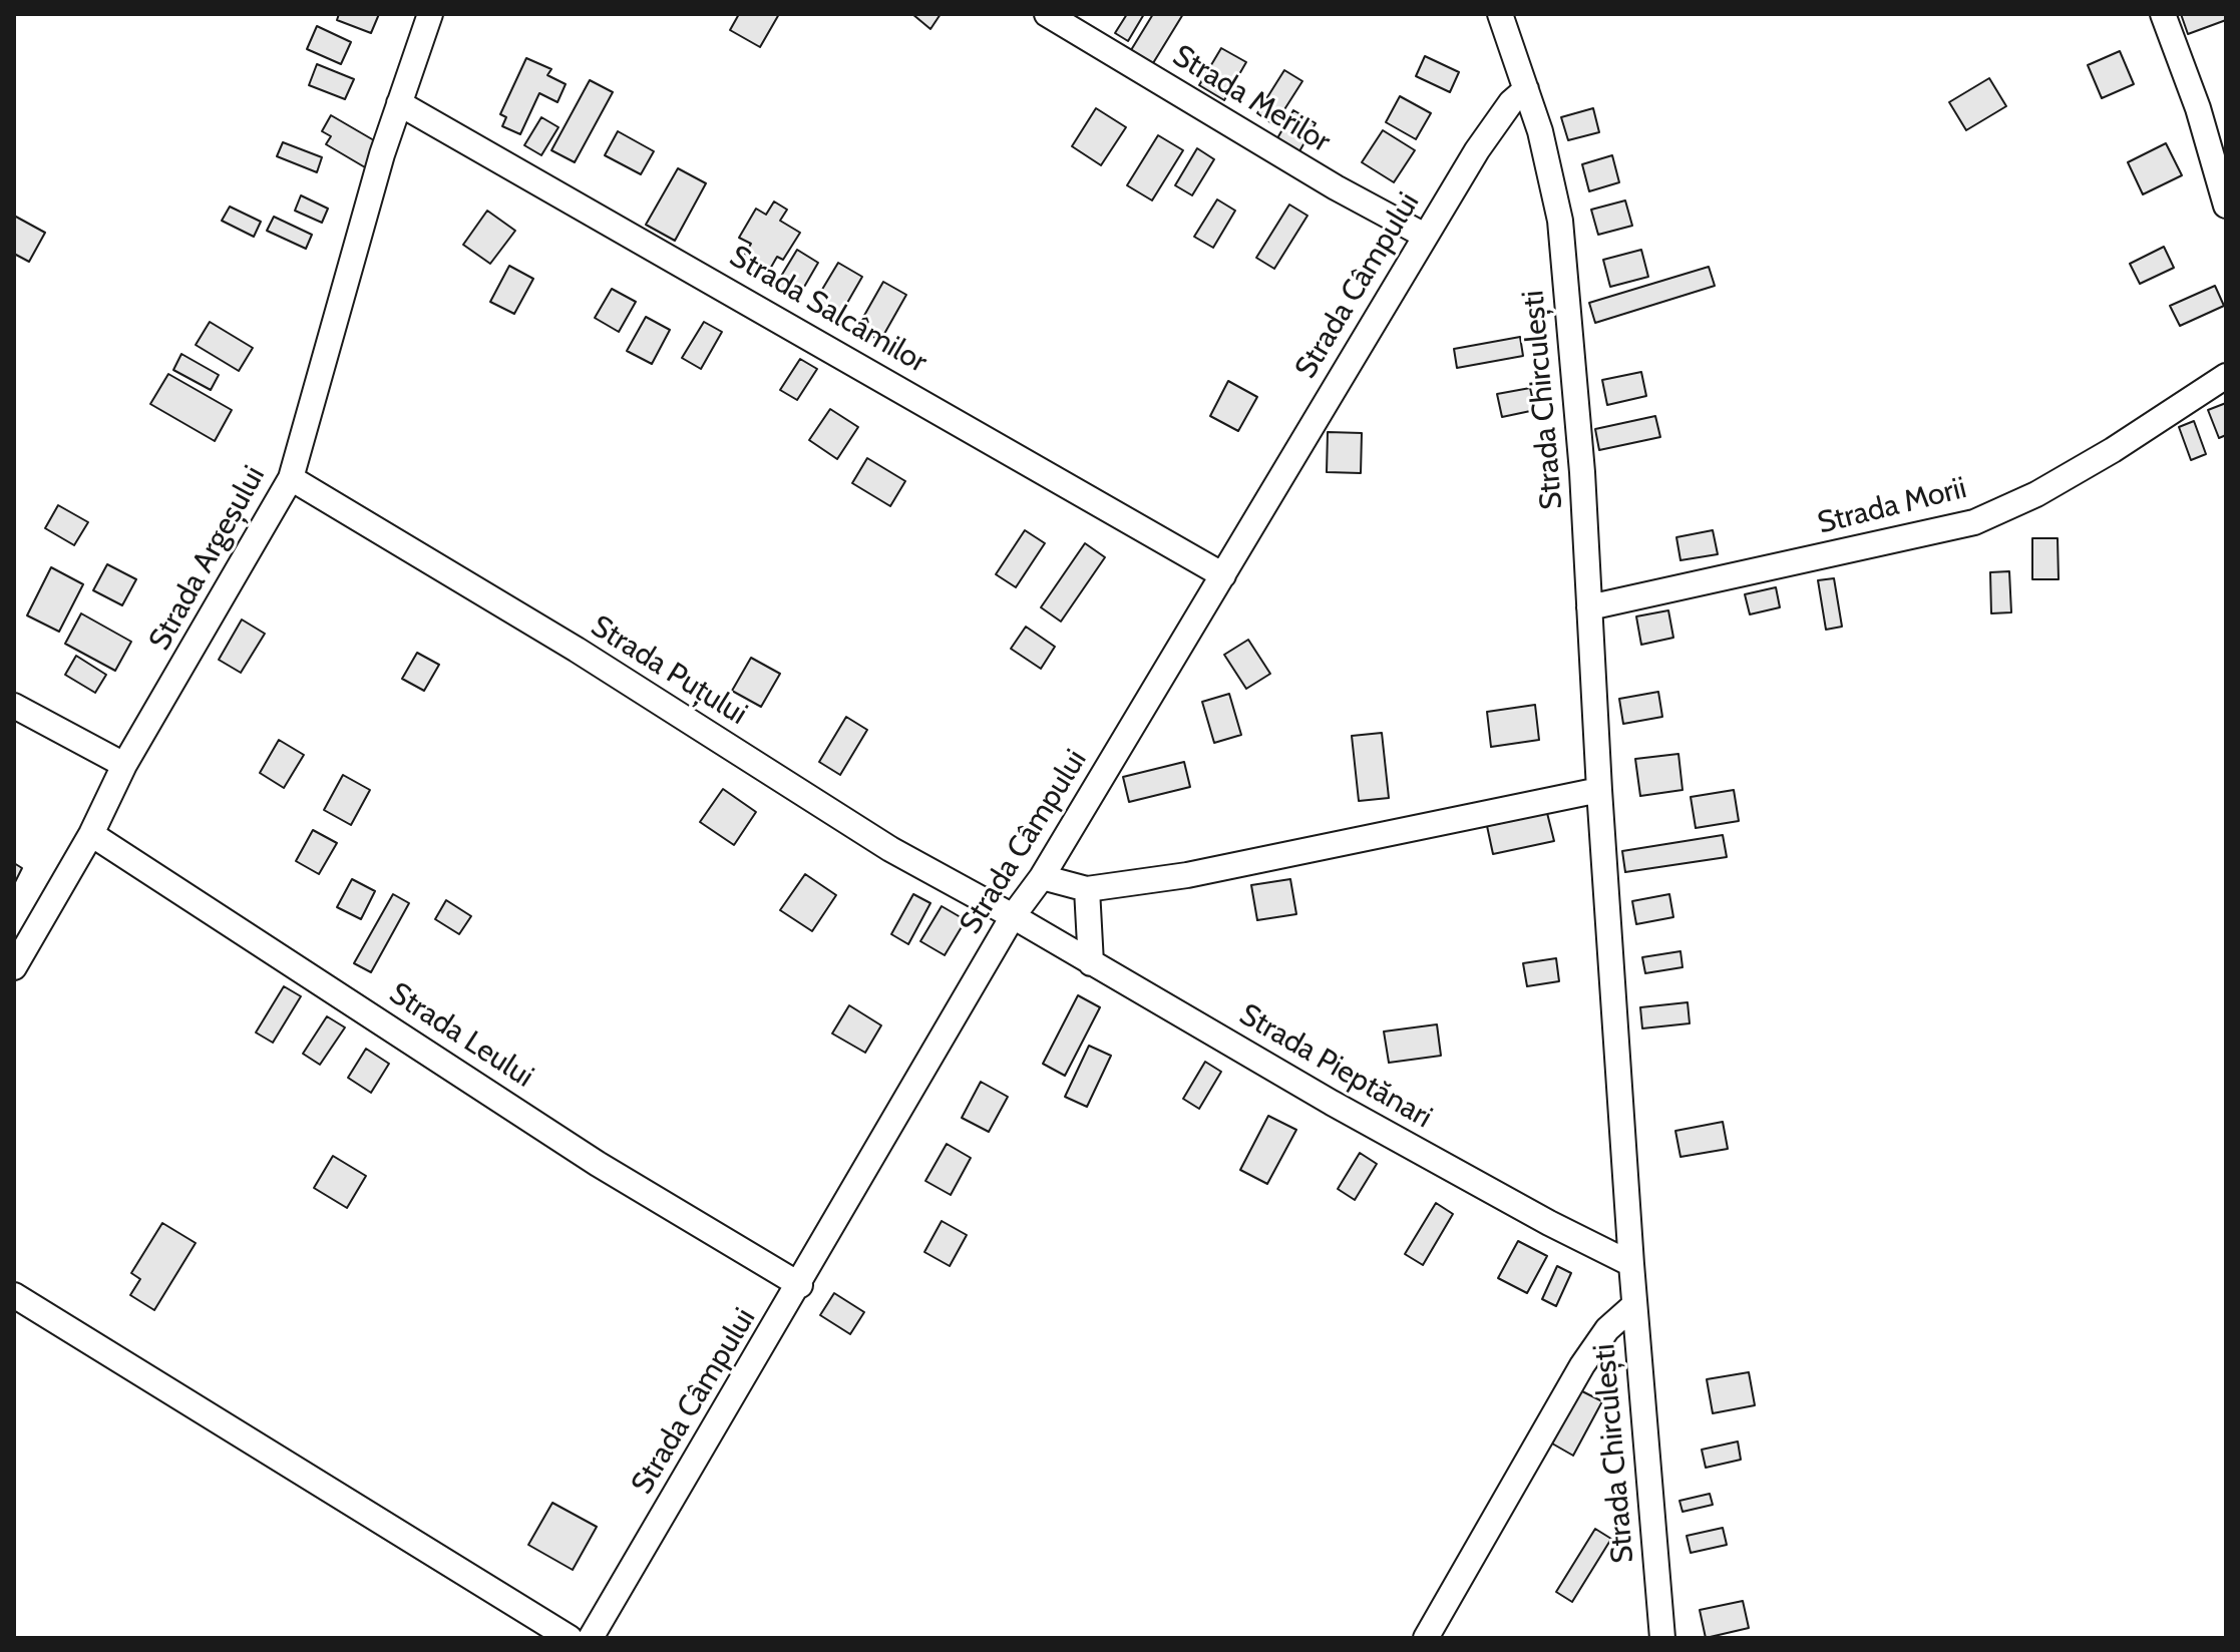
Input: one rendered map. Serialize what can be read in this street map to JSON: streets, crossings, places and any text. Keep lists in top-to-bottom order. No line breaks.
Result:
{"streets":{"street":["Strada Merilor","Strada Câmpului","Strada Salcâmilor","Strada Chirculești","Strada Morii","Strada Argeșului","Strada Puțului","Strada Leului","Strada Pieptănari"]},"crossings":[["Strada Merilor","Strada Câmpului"],["Strada Câmpului","Strada Salcâmilor"],["Strada Câmpului","Strada Chirculești"],["Strada Câmpului","Strada Puțului"],["Strada Câmpului","Strada Leului"],["Strada Câmpului","Strada Pieptănari"],["Strada Salcâmilor","Strada Argeșului"],["Strada Chirculești","Strada Morii"],["Strada Chirculești","Strada Pieptănari"],["Strada Argeșului","Strada Puțului"],["Strada Argeșului","Strada Leului"],["Strada Puțului","Strada Pieptănari"]]}
